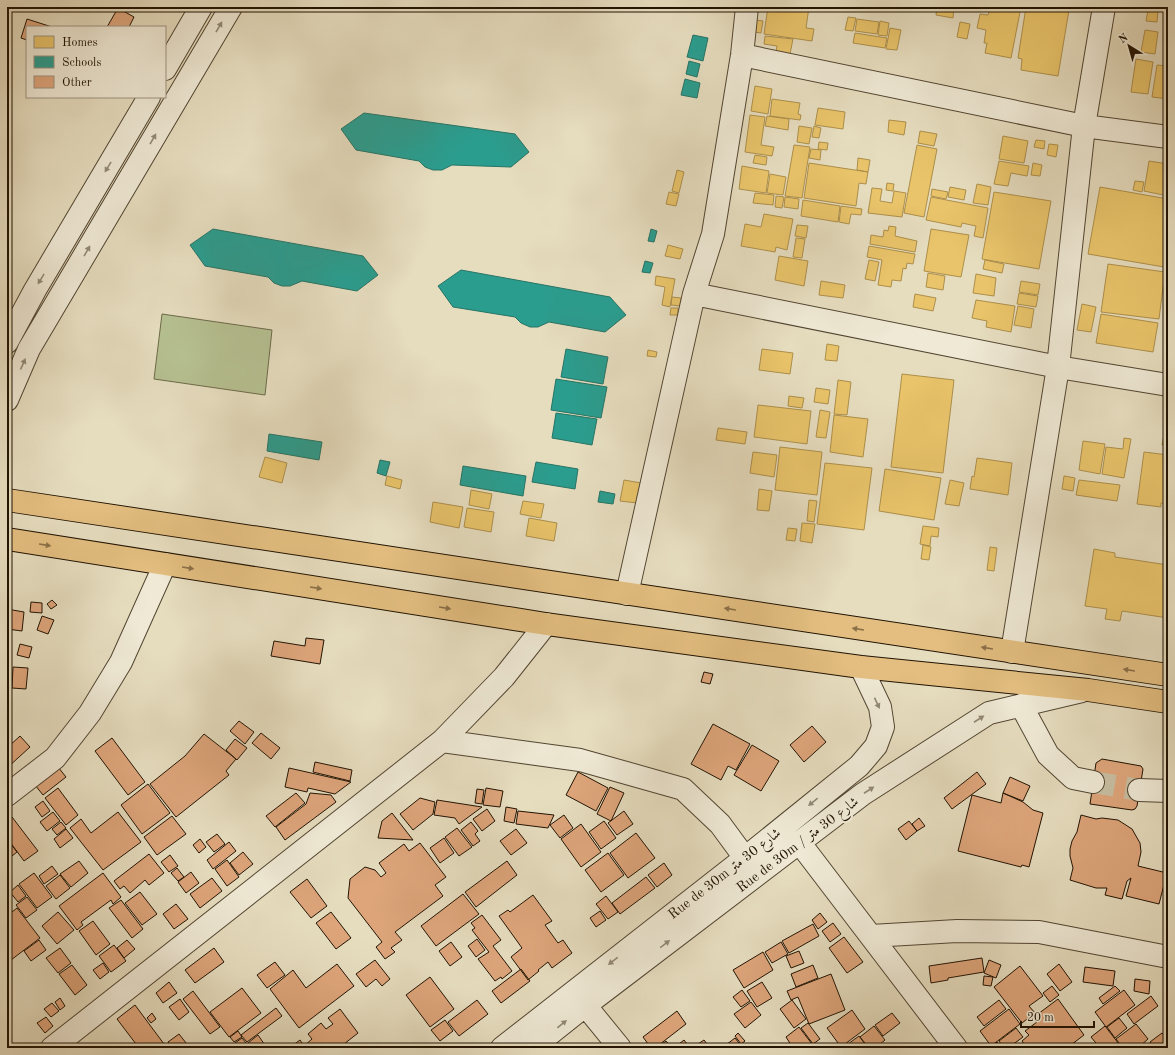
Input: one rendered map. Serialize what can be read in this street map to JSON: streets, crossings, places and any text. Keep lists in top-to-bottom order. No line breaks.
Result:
{"streets":{"street":["Rue de 30m / شارع 30 متر","Rue de 30m شارع 30 متر"]},"crossings":[["Rue de 30m / شارع 30 متر","Rue de 30m شارع 30 متر"]],"one_way":["Rue de 30m / شارع 30 متر","Rue de 30m شارع 30 متر"],"legend":["Homes","Schools","Other"],"scale_bar":"20 m","north":"top left"}
